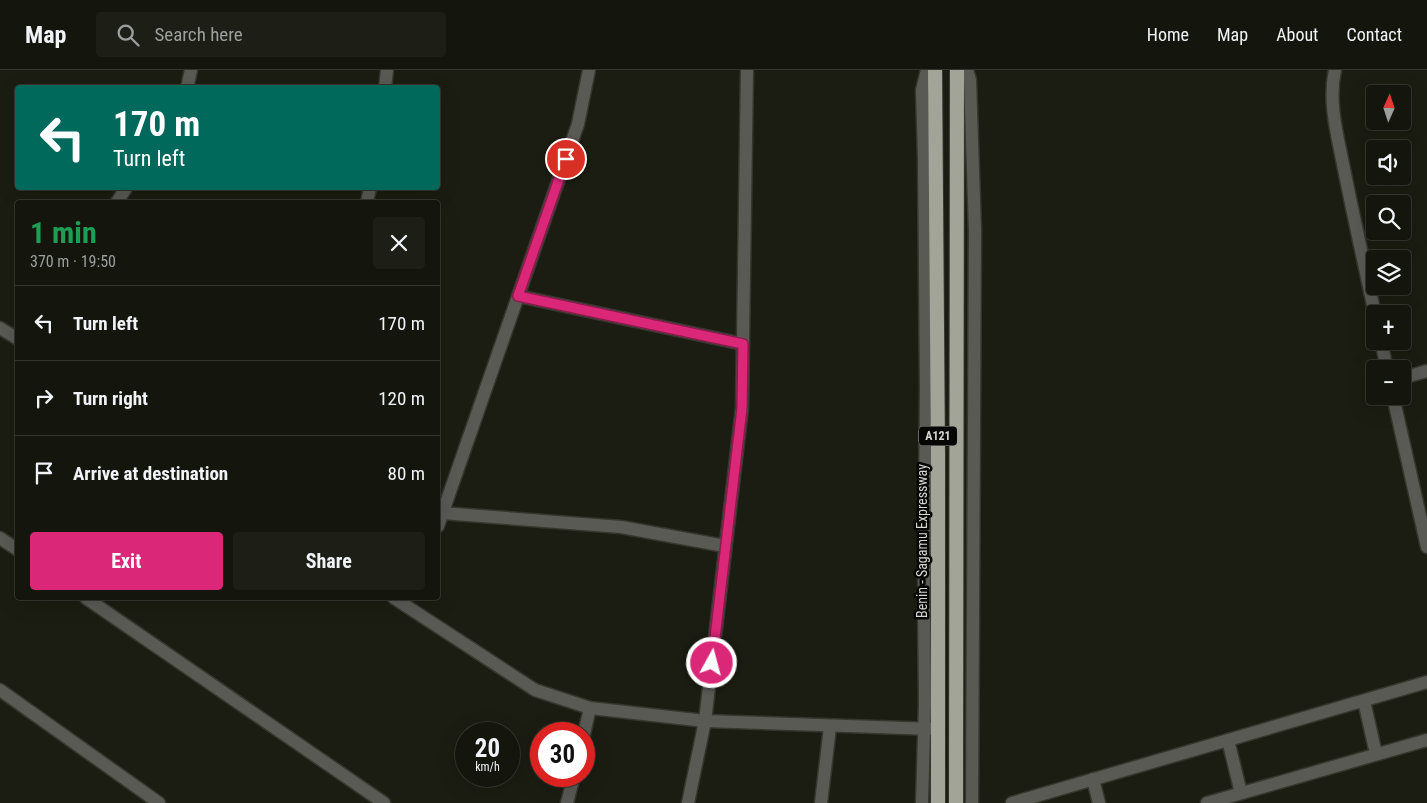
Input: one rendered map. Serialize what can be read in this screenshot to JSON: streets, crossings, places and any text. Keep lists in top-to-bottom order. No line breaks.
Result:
{"streets":{"highway":["A121","Benin - Sagamu Expressway"]},"north":"top","page":{"header":"Map","search":"Search here","nav":["Home","Map","About","Contact"],"map_buttons":["+","−"],"turn":["170 m","Turn left"],"heading":["1 min","370 m · 19:50"],"list":[{"name":"Turn left","value":"170 m"},{"name":"Turn right","value":"120 m"},{"name":"Arrive at destination","value":"80 m"}],"buttons":["Exit","Share"],"speed":"20 km/h","limit":"30"}}
